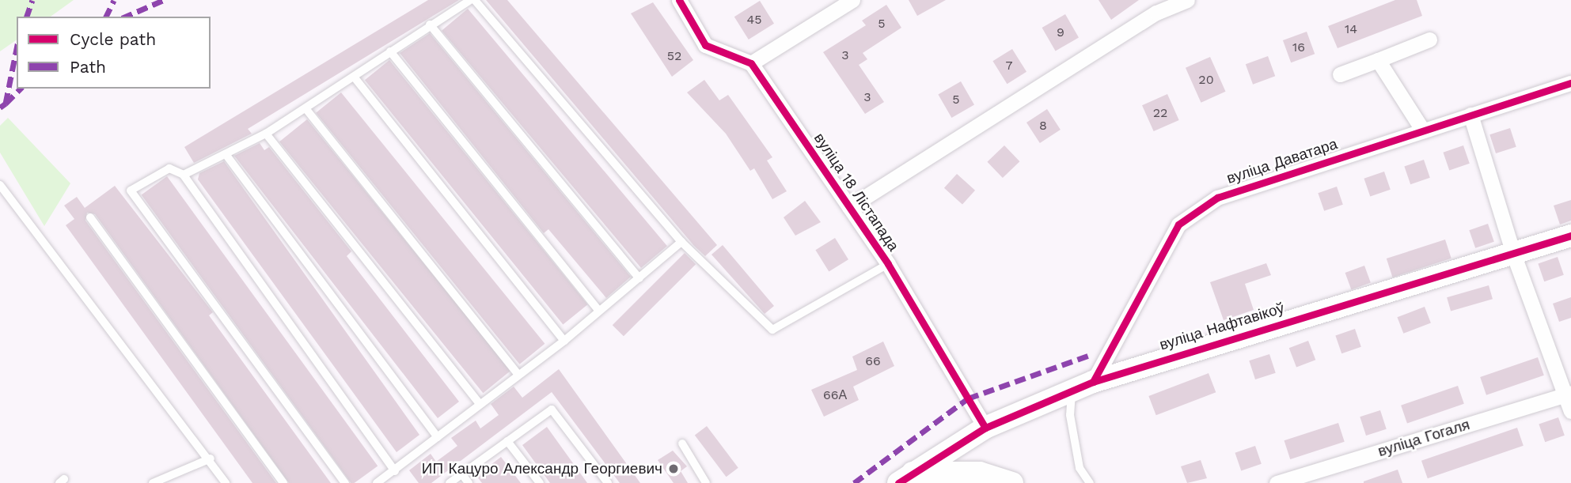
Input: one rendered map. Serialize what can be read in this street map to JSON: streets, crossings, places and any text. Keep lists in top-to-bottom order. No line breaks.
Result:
{"streets":{"street":["вуліца Даватара","вуліца 18 Лістапада","вуліца Нафтавікоў","вуліца Гогаля"]},"crossings":[["вуліца Даватара","вуліца Нафтавікоў"],["вуліца 18 Лістапада","вуліца Нафтавікоў"]],"places":["ИП Кацуро Александр Георгиевич"],"house_numbers":["45","5","14","9","16","3","52","7","20","3","5","22","8","66","66А"],"legend":["Cycle path","Path"]}
